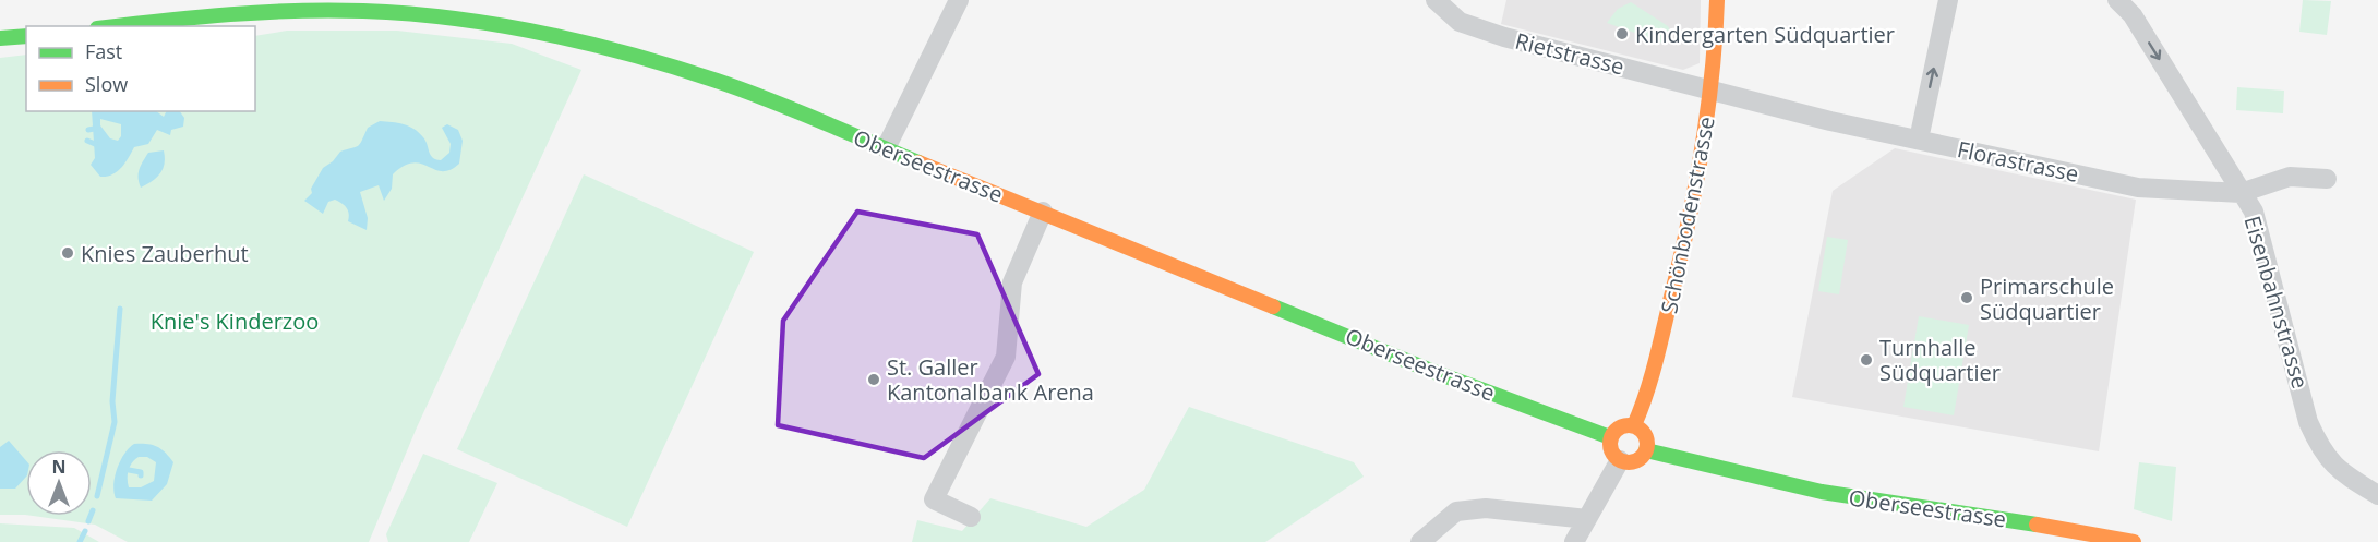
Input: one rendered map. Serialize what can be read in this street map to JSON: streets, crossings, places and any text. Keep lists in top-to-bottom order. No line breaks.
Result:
{"streets":{"street":["Rietstrasse","Florastrasse","Oberseestrasse","Schönbodenstrasse","Eisenbahnstrasse"]},"crossings":[["Rietstrasse","Florastrasse"],["Rietstrasse","Schönbodenstrasse"],["Florastrasse","Schönbodenstrasse"],["Florastrasse","Eisenbahnstrasse"],["Oberseestrasse","Schönbodenstrasse"]],"one_way":["Eisenbahnstrasse"],"parks":["Knie's Kinderzoo"],"places":["Kindergarten Südquartier","Knies Zauberhut","Primarschule Südquartier","Turnhalle Südquartier","St. Galler Kantonalbank Arena"],"legend":["Fast","Slow"],"north":"top"}
